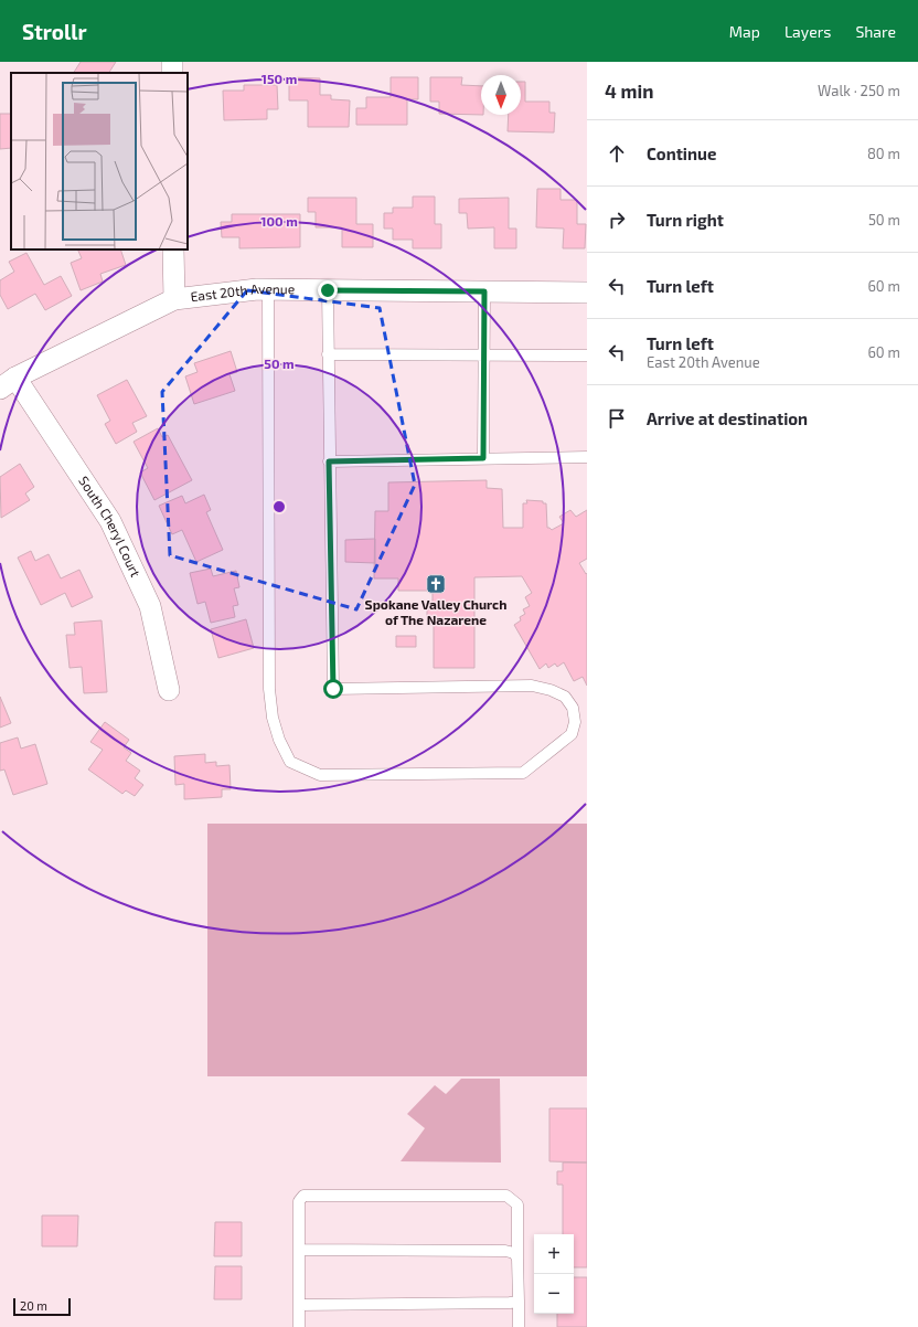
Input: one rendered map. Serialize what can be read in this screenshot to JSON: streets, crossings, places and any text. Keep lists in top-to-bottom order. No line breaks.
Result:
{"streets":{"street":["East 20th Avenue","South Cheryl Court"]},"crossings":[["East 20th Avenue","South Cheryl Court"]],"places":{"church":["Spokane Valley Church of The Nazarene"]},"scale_bar":"20 m","north":"bottom","page":{"header":"Strollr","nav":["Map","Layers","Share"],"heading":["4 min","Walk · 250 m"],"list":[["Continue","80 m"],["Turn right","50 m"],["Turn left","60 m"],["Turn left","East 20th Avenue","60 m"],"Arrive at destination"],"map_buttons":["+","−"],"scale":"20 m"},"rings":["150 m","100 m","50 m"]}
